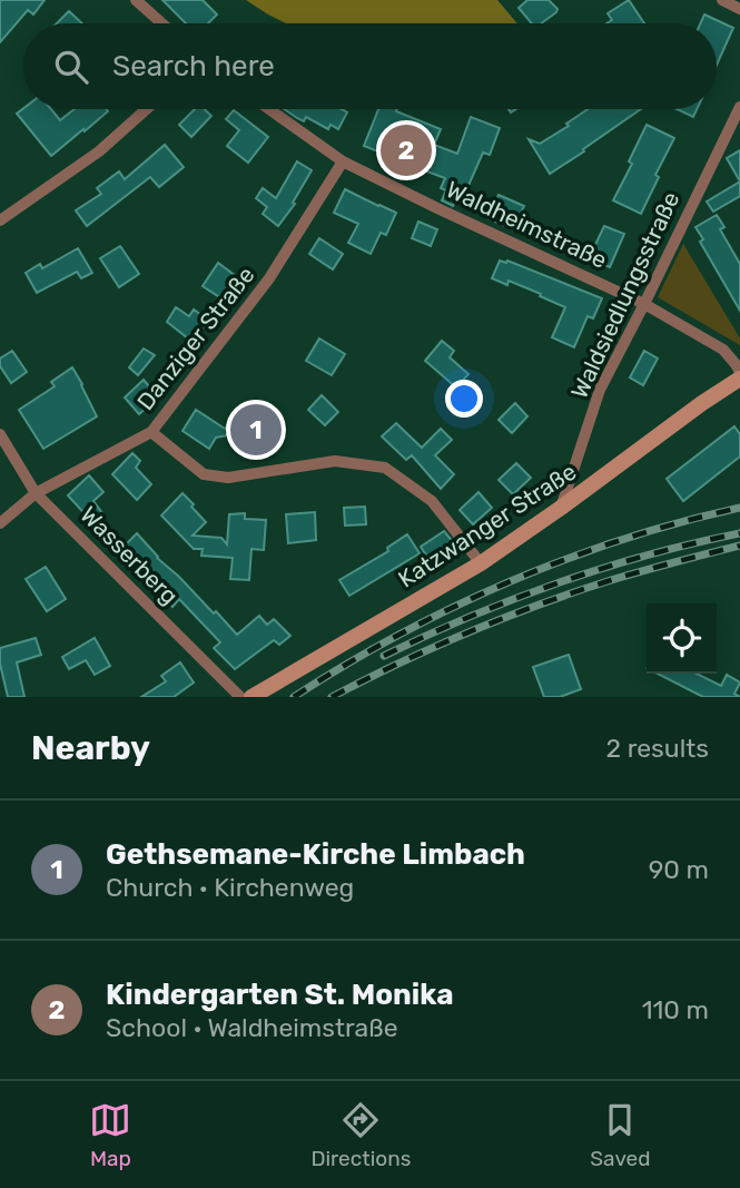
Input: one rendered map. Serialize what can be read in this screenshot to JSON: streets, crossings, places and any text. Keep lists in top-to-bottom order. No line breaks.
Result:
{"streets":{"main road":["Katzwanger Straße"],"street":["Waldheimstraße","Waldsiedlungsstraße","Danziger Straße","Wasserberg"]},"crossings":[["Waldheimstraße","Waldsiedlungsstraße"],["Waldheimstraße","Danziger Straße"],["Waldsiedlungsstraße","Katzwanger Straße"],["Danziger Straße","Wasserberg"]],"page":{"search":"Search here","pins":["2","1"],"heading":["Nearby","2 results"],"list":[{"mark":"1","name":"Gethsemane-Kirche Limbach","note":"Church · Kirchenweg","value":"90 m"},{"mark":"2","name":"Kindergarten St. Monika","note":"School · Waldheimstraße","value":"110 m"}],"nav":["Map","Directions","Saved"]}}
